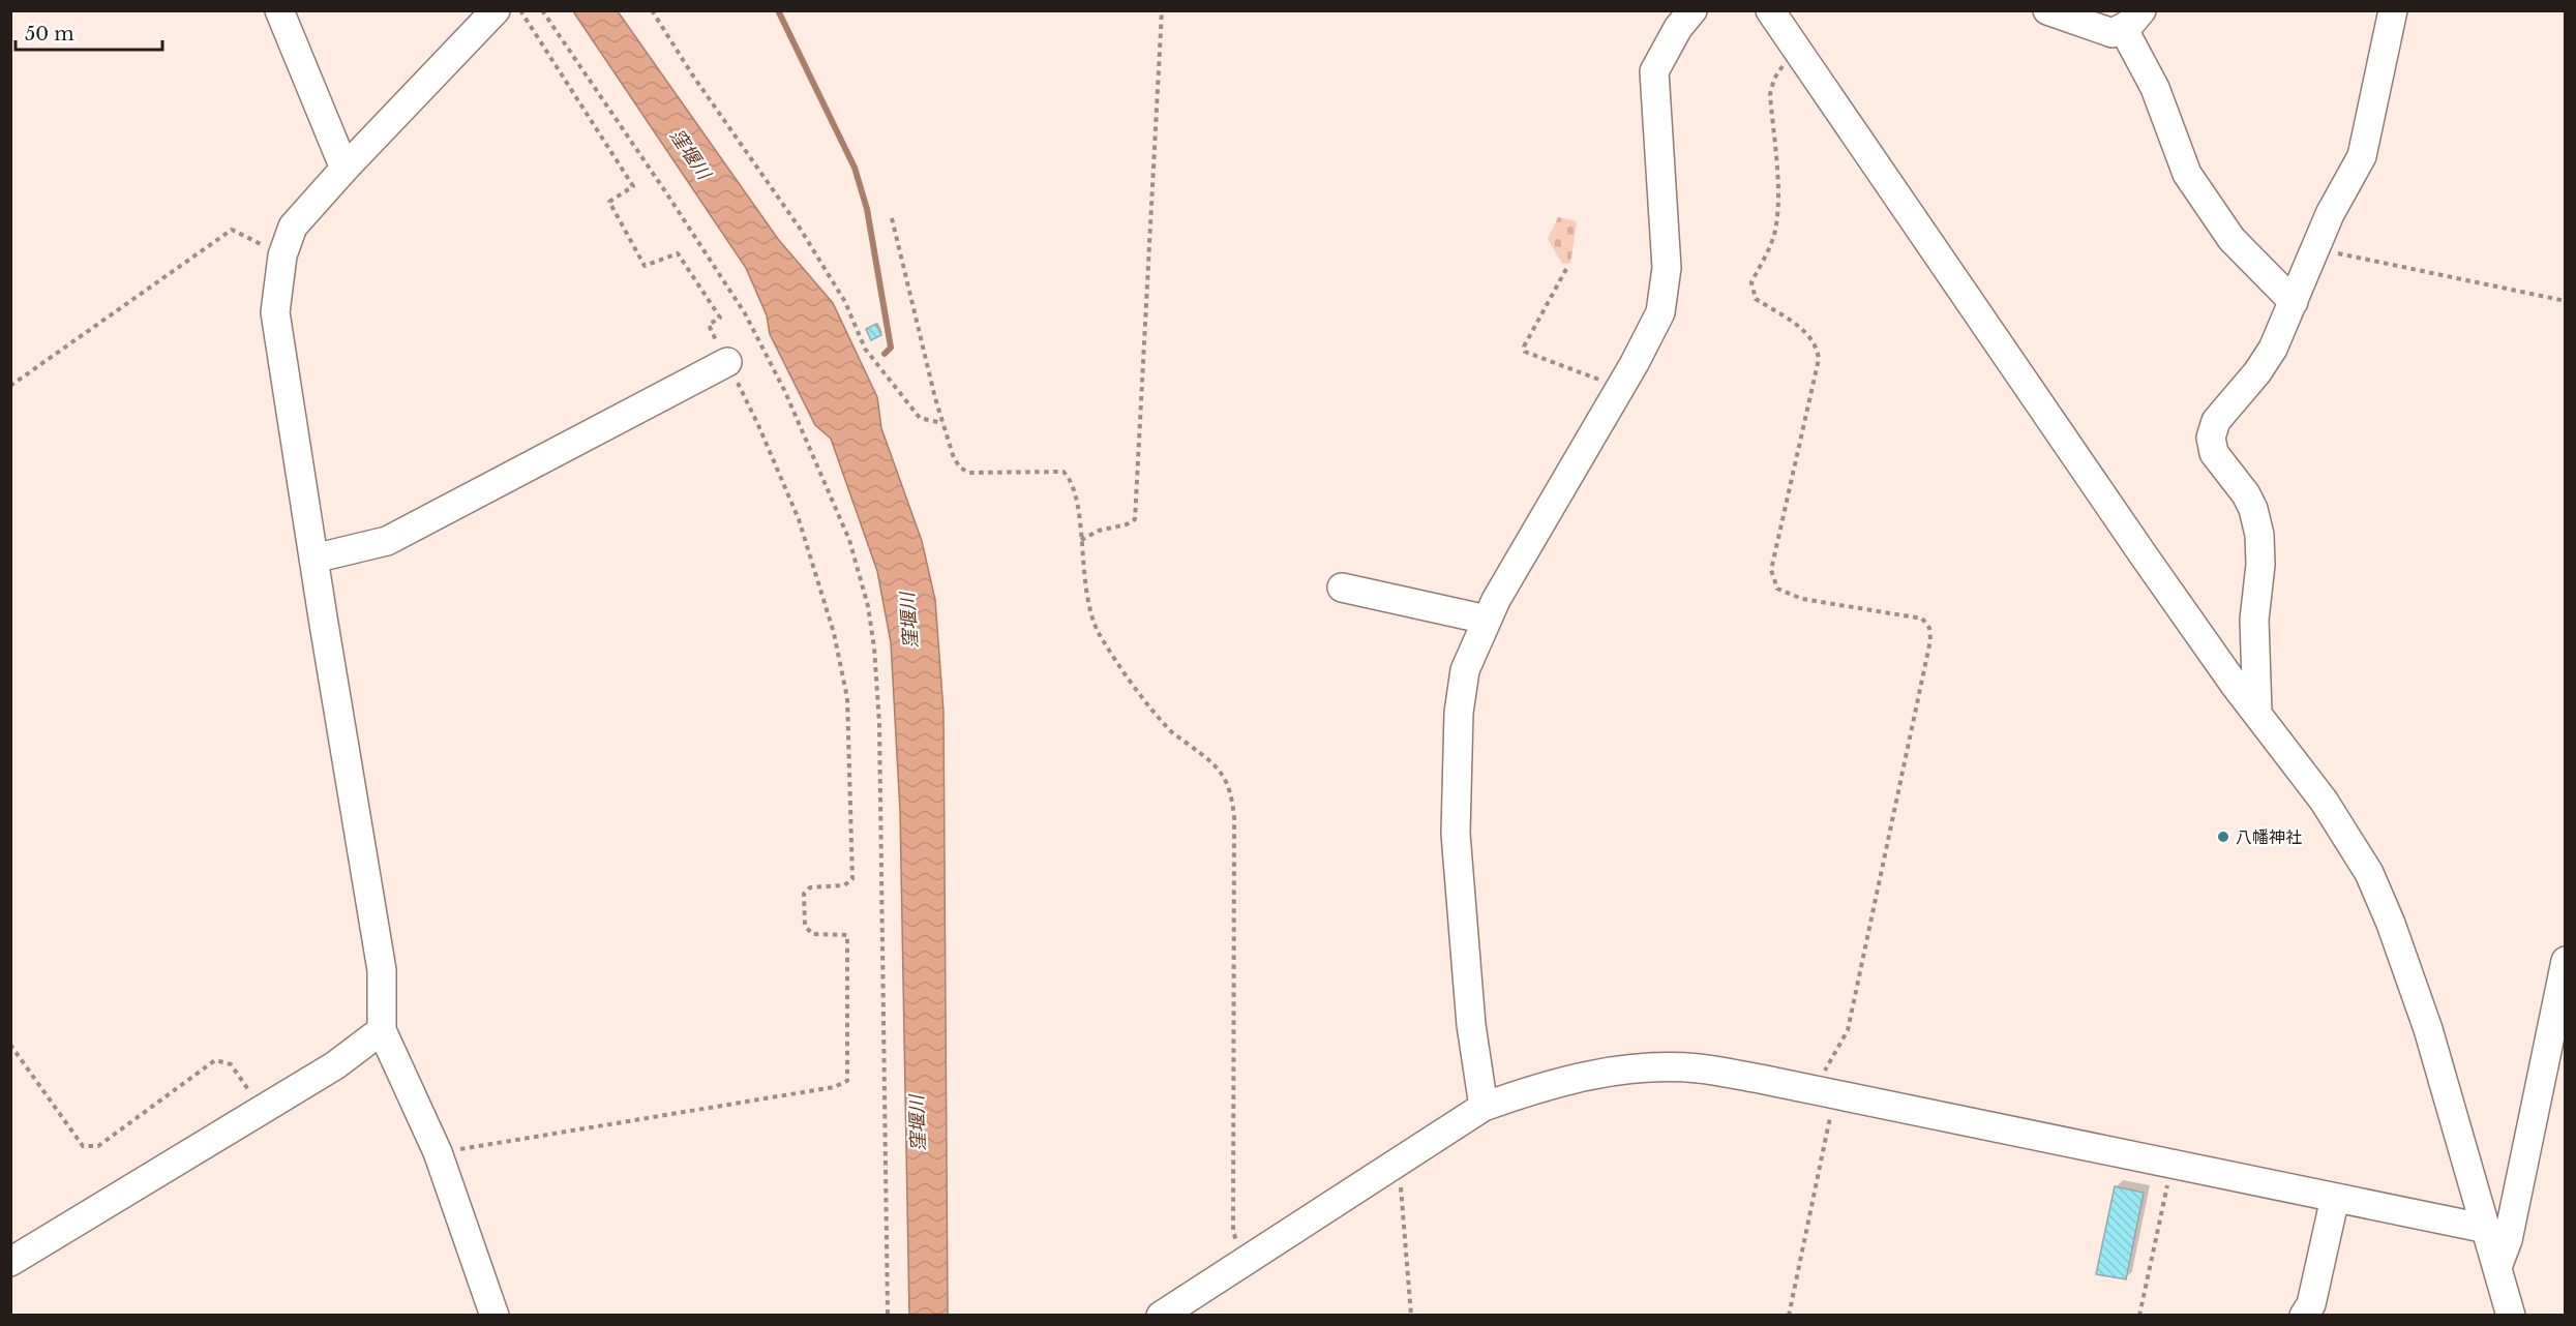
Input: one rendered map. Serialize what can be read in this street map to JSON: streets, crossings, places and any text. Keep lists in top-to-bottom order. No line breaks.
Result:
{"water":["窪堰川"],"places":["八幡神社"],"scale_bar":"50 m"}
